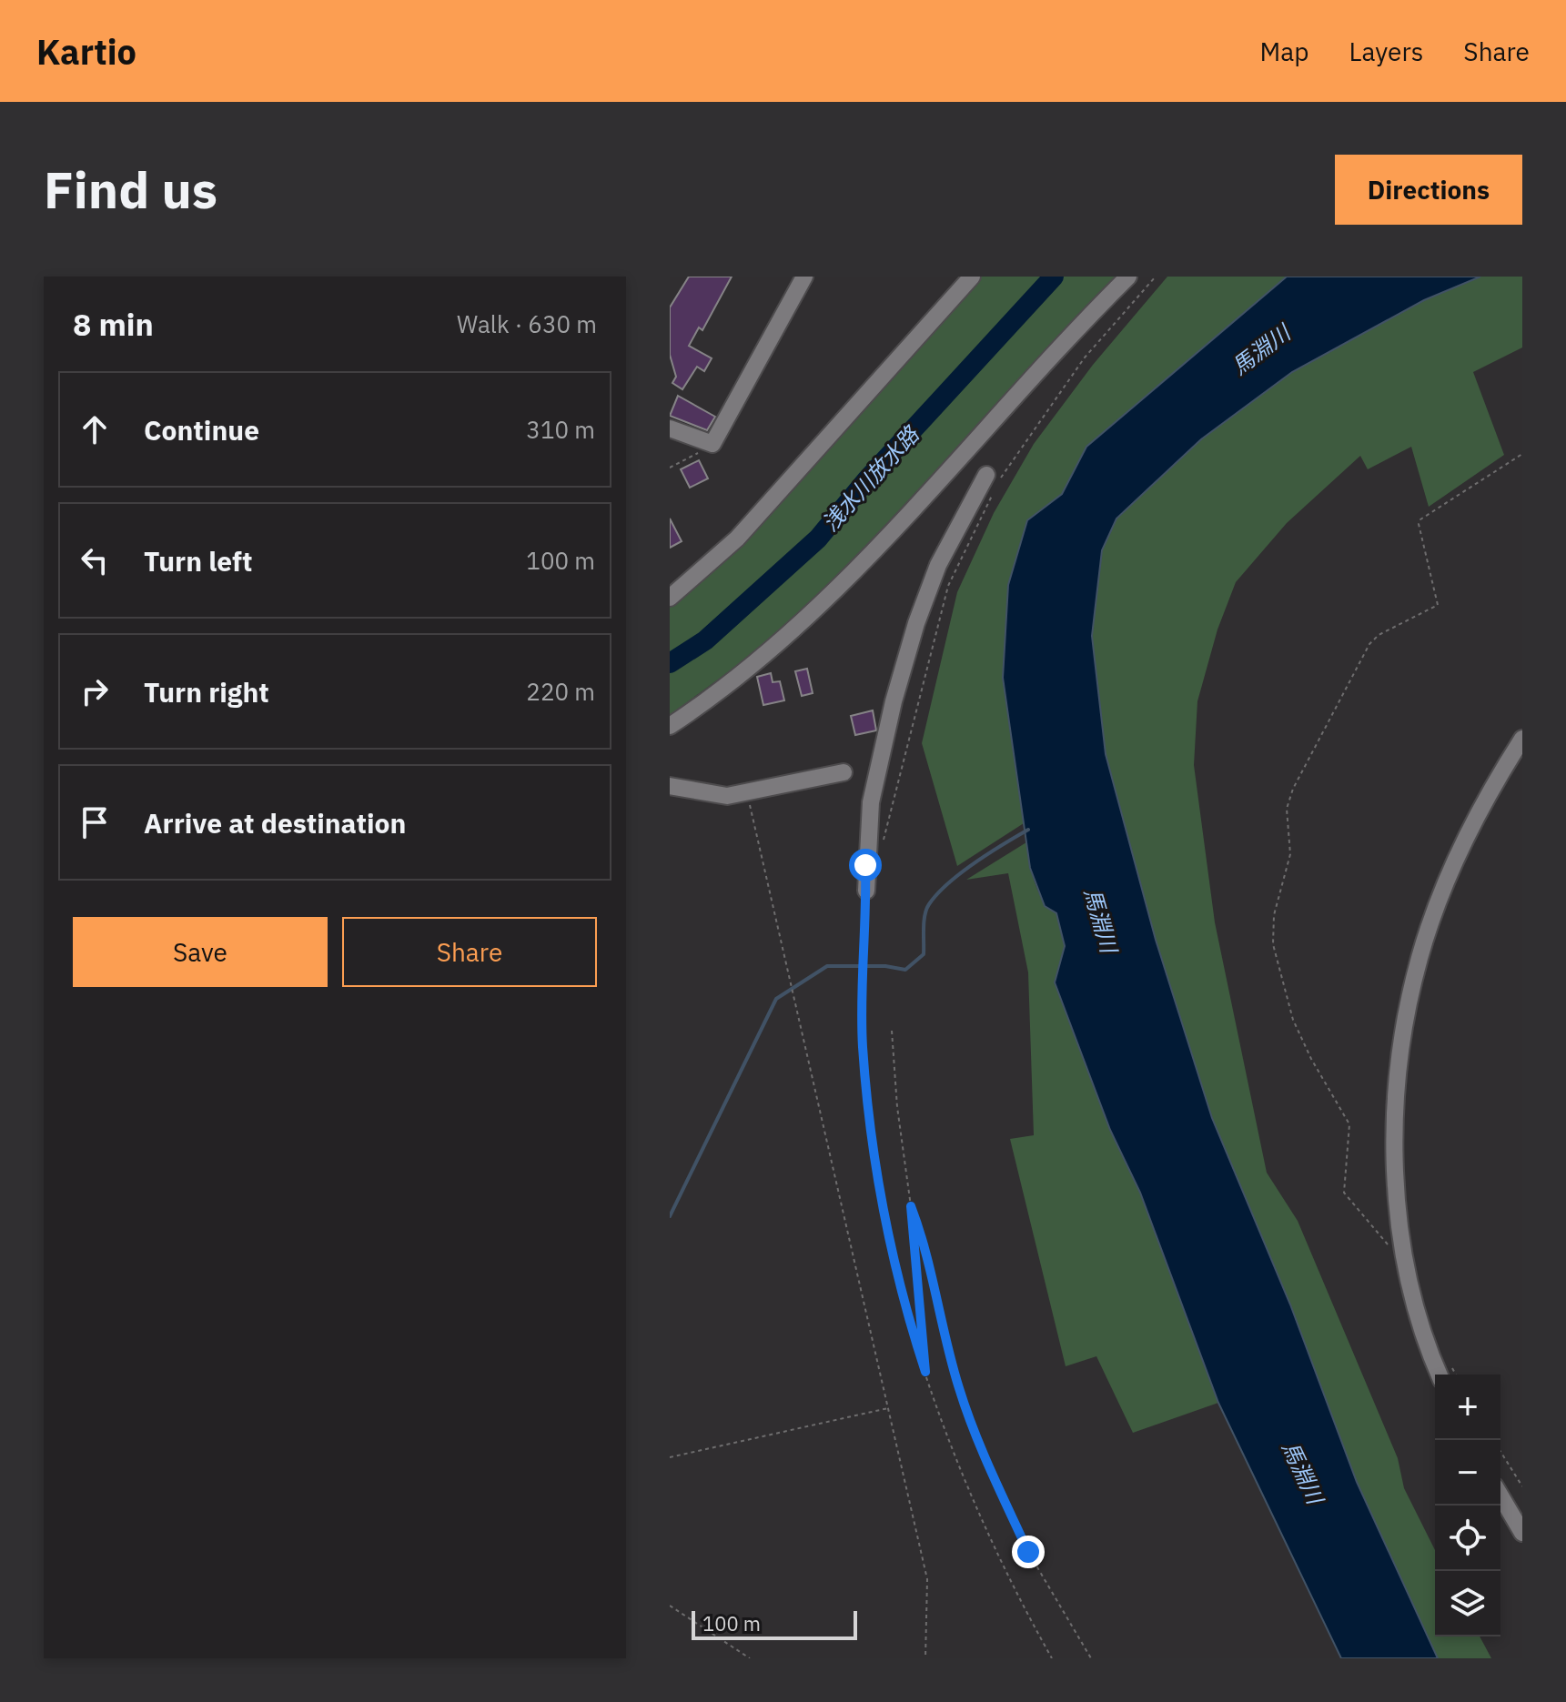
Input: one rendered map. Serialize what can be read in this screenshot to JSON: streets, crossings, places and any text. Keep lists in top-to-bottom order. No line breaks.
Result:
{"water":["馬淵川","浅水川放水路"],"scale_bar":"100 m","page":{"header":"Kartio","nav":["Map","Layers","Share"],"buttons":["Directions",["Save","Share"]],"title":"Find us","heading":["8 min","Walk · 630 m"],"list":[["Continue","310 m"],["Turn left","100 m"],["Turn right","220 m"],"Arrive at destination"],"map_buttons":["+","−"],"scale":"100 m"}}
